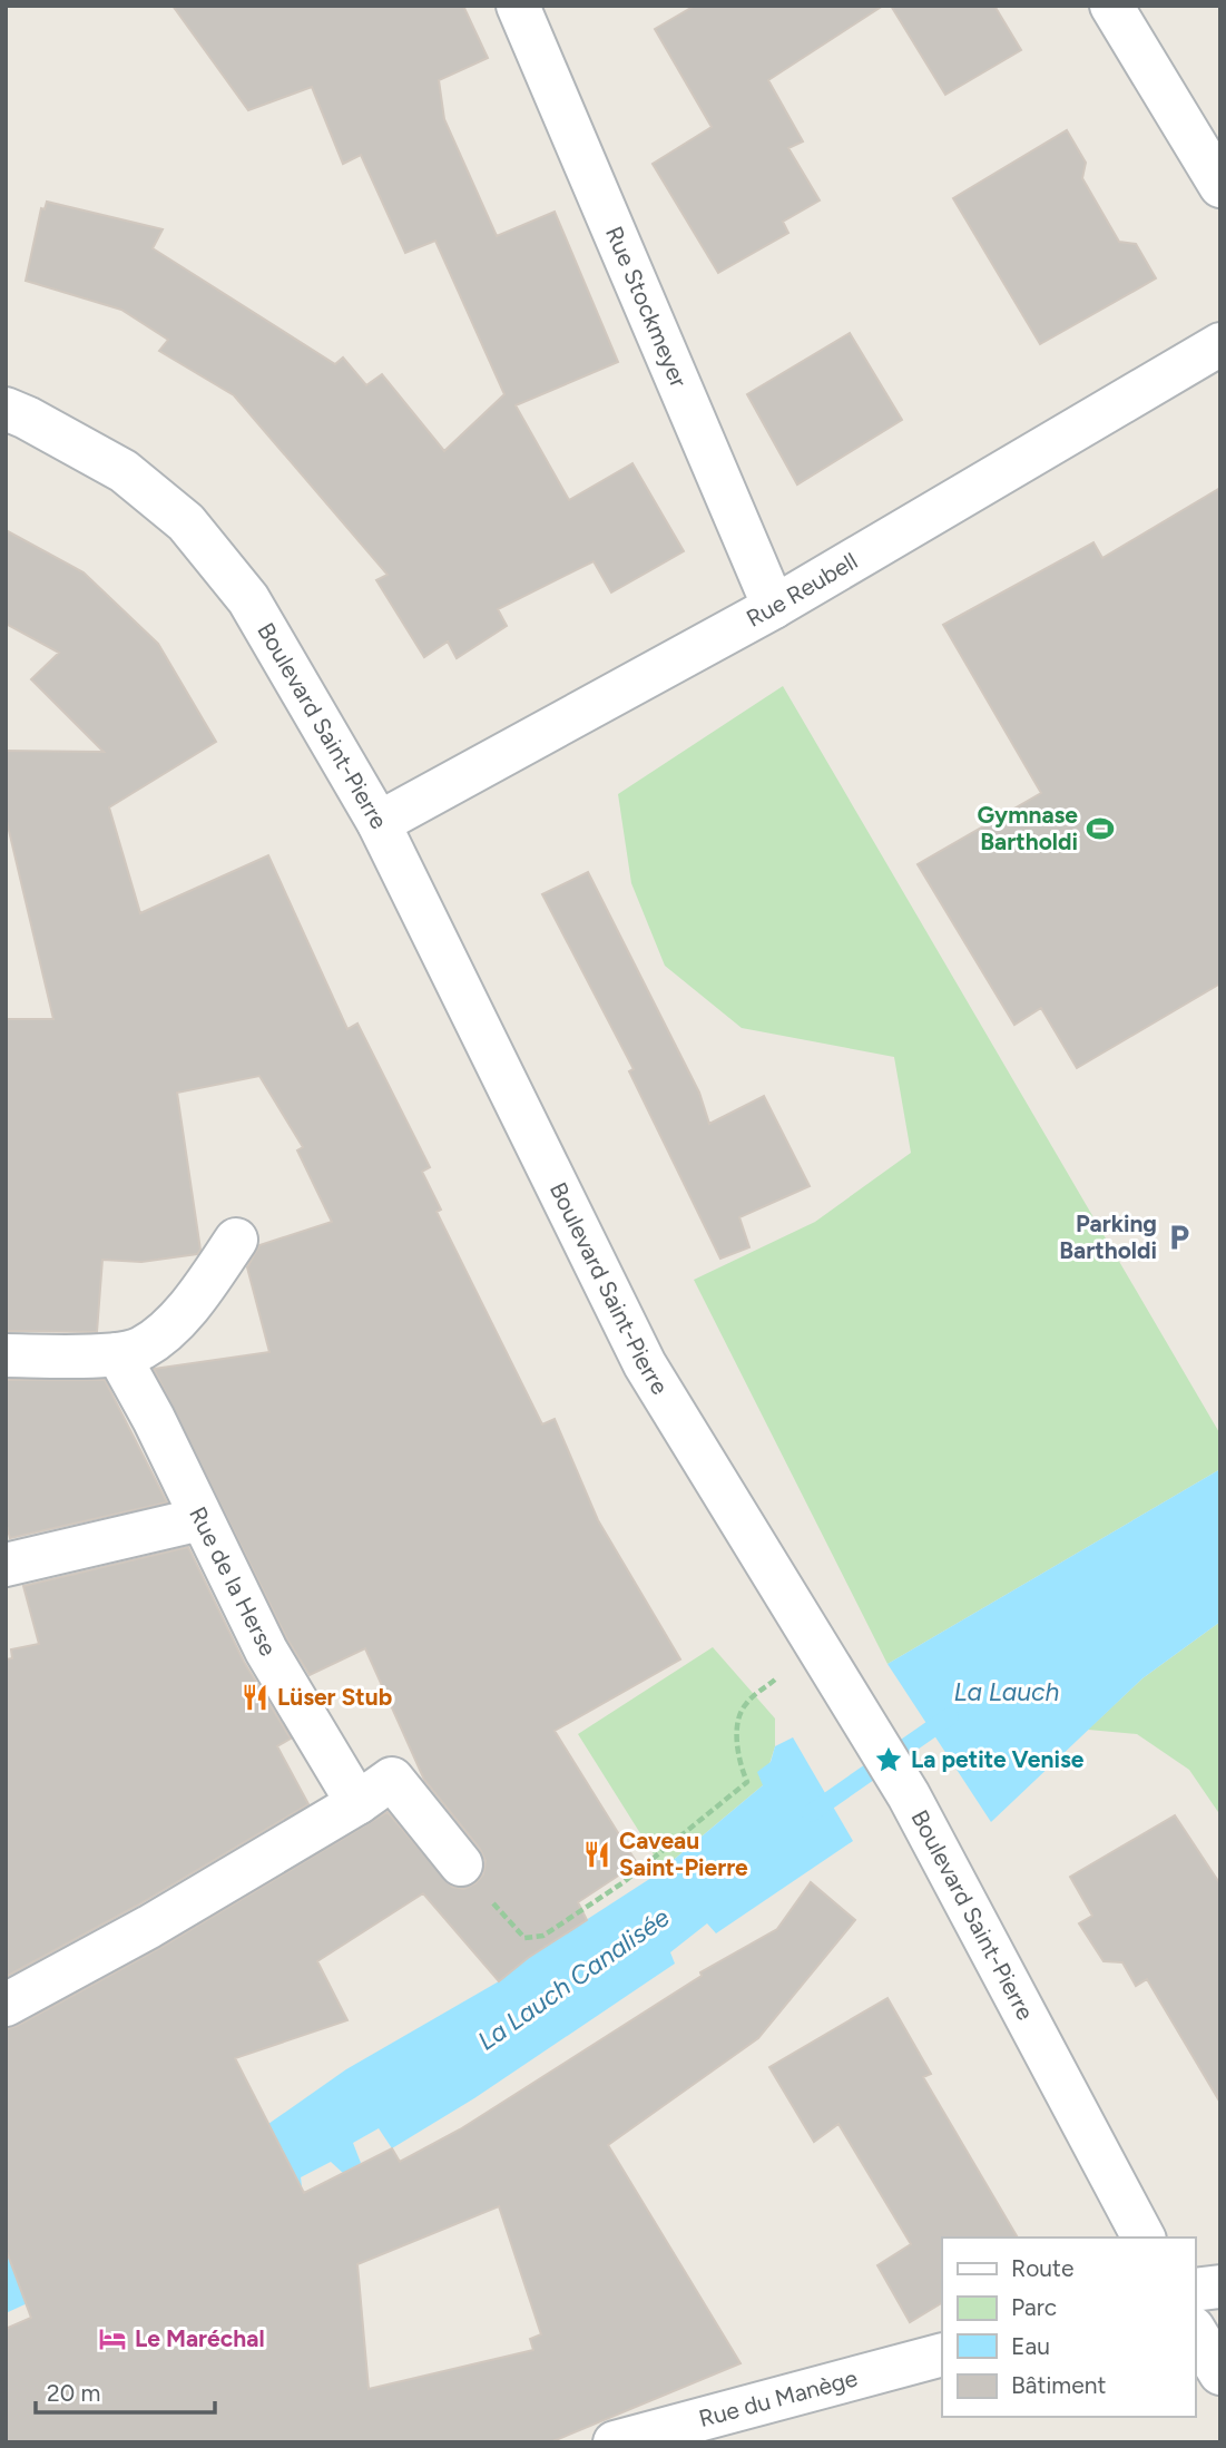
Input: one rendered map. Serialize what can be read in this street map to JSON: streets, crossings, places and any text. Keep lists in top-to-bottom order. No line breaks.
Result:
{"streets":{"street":["Rue Stockmeyer","Rue Reubell","Boulevard Saint-Pierre","Rue de la Herse","Rue du Manège"]},"crossings":[["Rue Stockmeyer","Rue Reubell"],["Rue Reubell","Boulevard Saint-Pierre"]],"water":["La Lauch","La Lauch Canalisée"],"places":{"sports":["Gymnase Bartholdi"],"parking":["Parking Bartholdi"],"restaurant":["Lüser Stub","Caveau Saint-Pierre"],"place":["La petite Venise"],"hotel":["Le Maréchal"]},"legend":["Route","Parc","Eau","Bâtiment"],"scale_bar":"20 m"}
